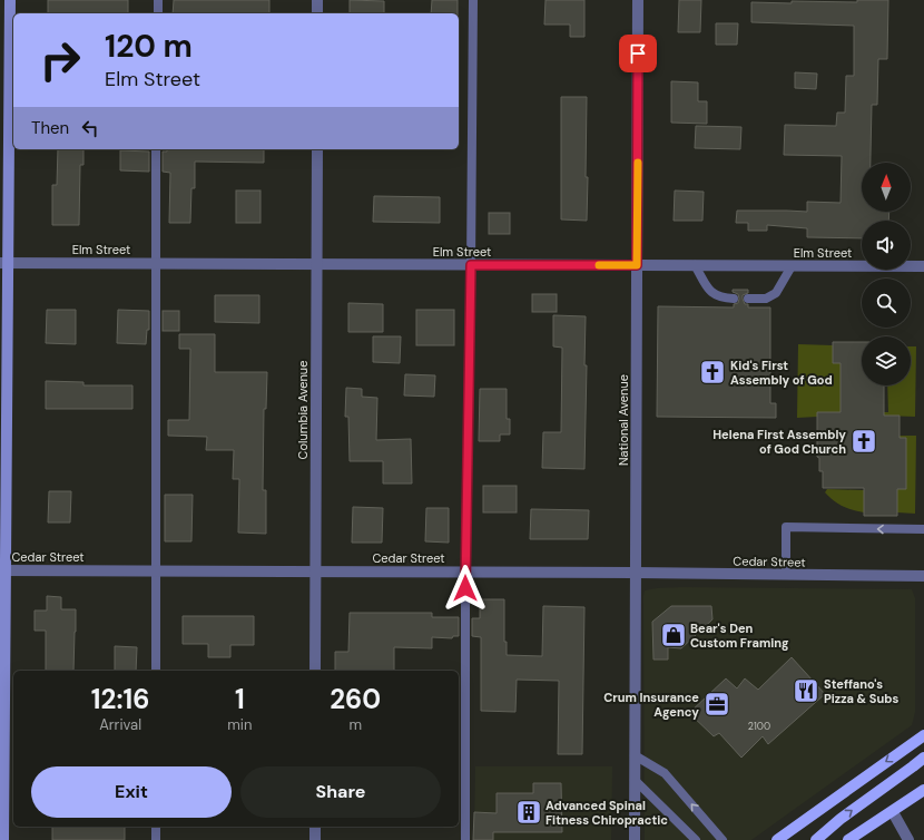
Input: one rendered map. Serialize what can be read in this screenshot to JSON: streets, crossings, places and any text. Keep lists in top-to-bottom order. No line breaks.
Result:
{"streets":{"street":["Elm Street","Columbia Avenue","National Avenue","Cedar Street"]},"crossings":[["Elm Street","Columbia Avenue"],["Elm Street","National Avenue"],["Columbia Avenue","Cedar Street"],["National Avenue","Cedar Street"]],"places":{"church":["Kid's First Assembly of God","Helena First Assembly of God Church"],"shop":["Bear's Den Custom Framing"],"restaurant":["Steffano's Pizza & Subs"],"office":["Crum Insurance Agency"],"building":["Advanced Spinal Fitness Chiropractic"]},"house_numbers":["2100"],"north":"top","page":{"turn":["120 m","Elm Street"],"then":"Then","eta":["12:16","Arrival","1","min","260","m"],"buttons":["Exit","Share"]}}
